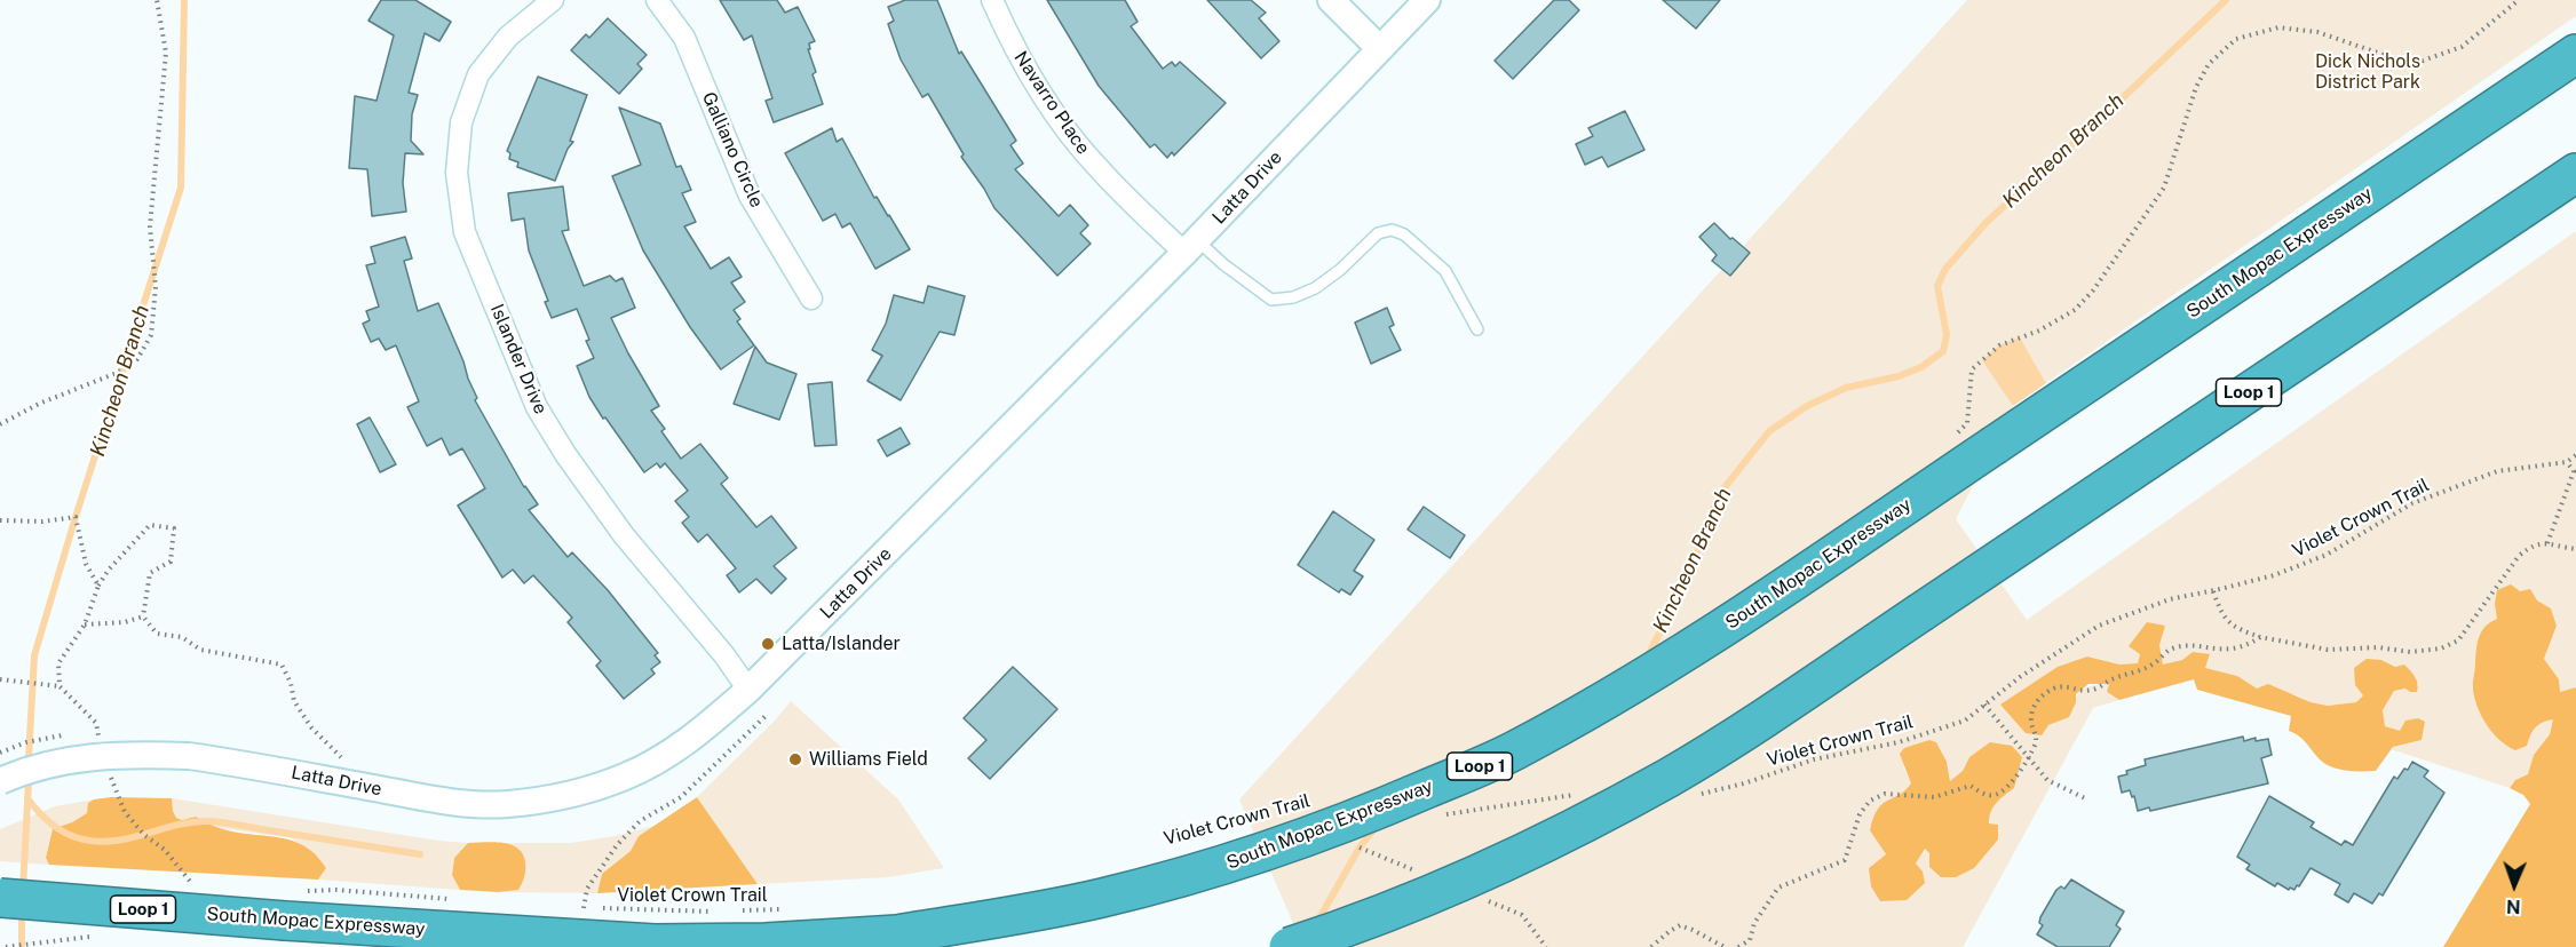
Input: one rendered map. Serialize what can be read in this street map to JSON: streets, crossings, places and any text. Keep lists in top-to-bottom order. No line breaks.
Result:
{"streets":{"highway":["South Mopac Expressway","Loop 1"],"street":["Navarro Place","Galliano Circle","Latta Drive","Islander Drive"],"path":["Violet Crown Trail"]},"crossings":[["Navarro Place","Latta Drive"],["Latta Drive","Islander Drive"]],"water":["Kincheon Branch"],"parks":["Dick Nichols District Park"],"places":["Latta/Islander","Williams Field"],"north":"bottom"}
